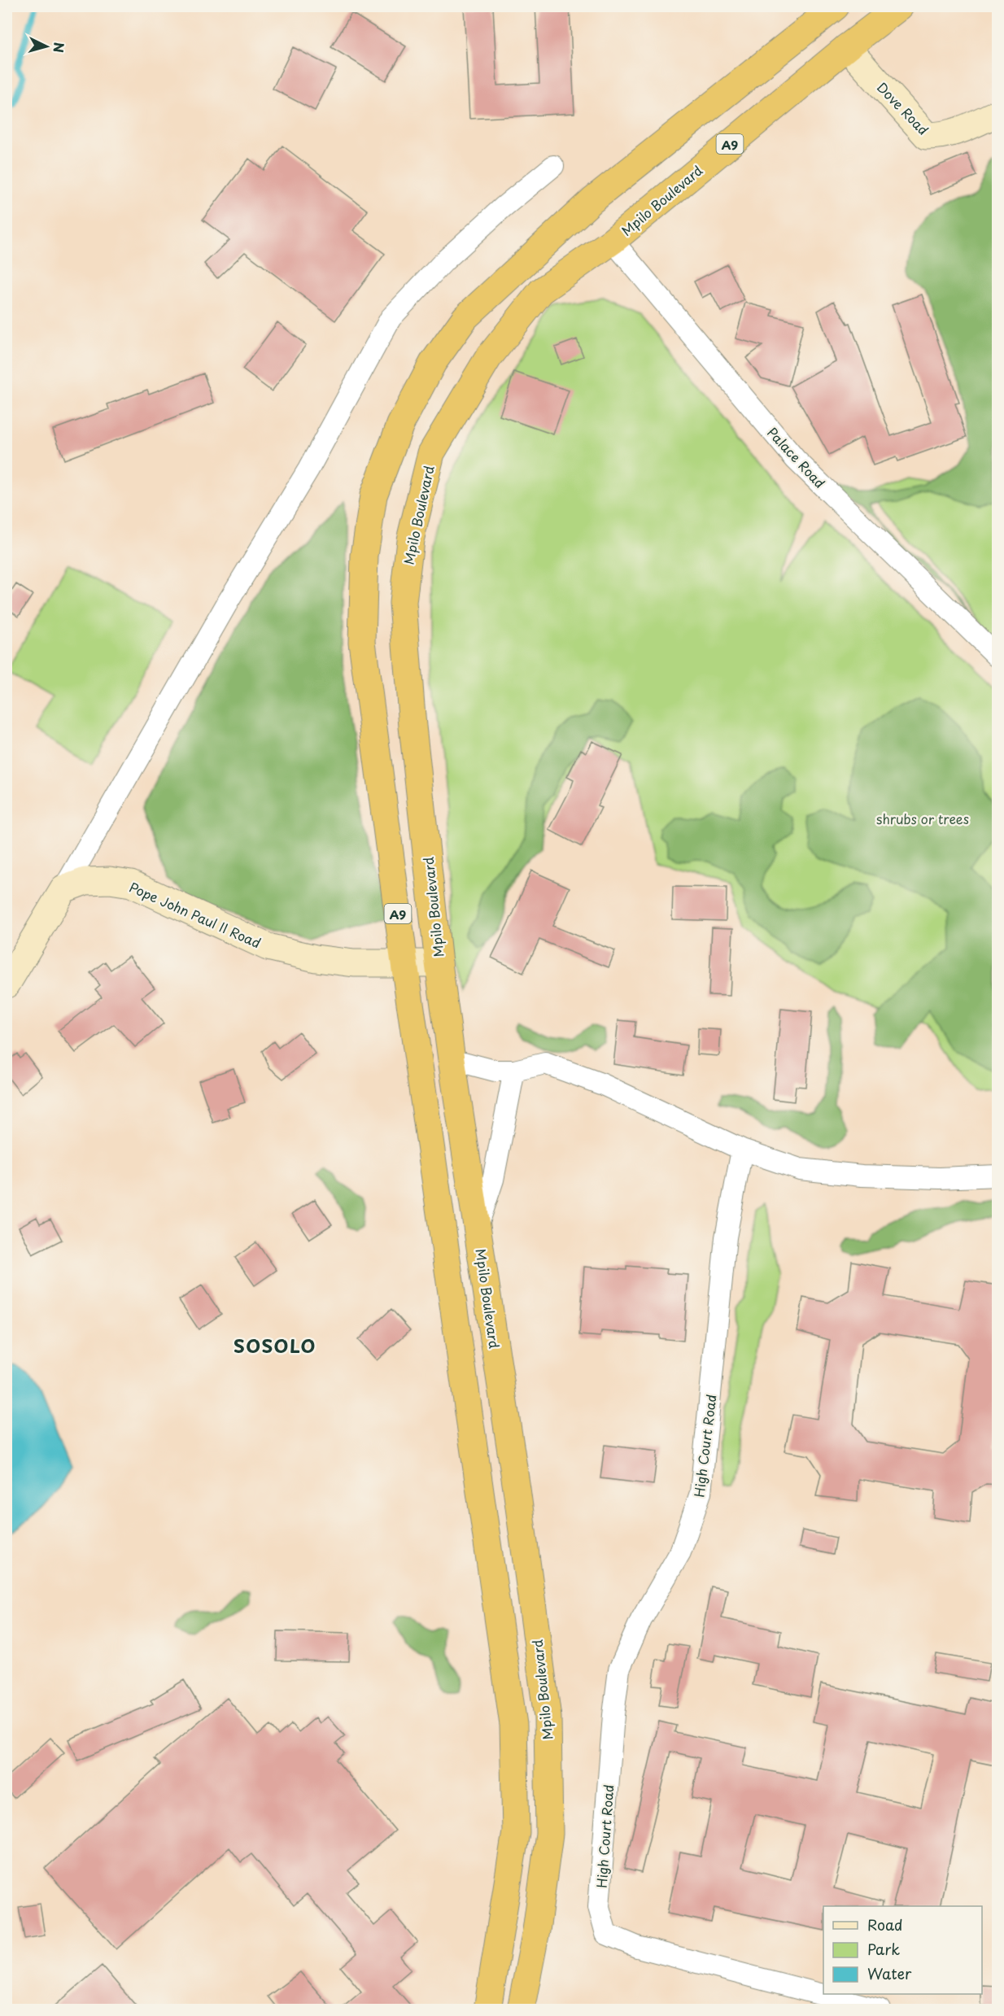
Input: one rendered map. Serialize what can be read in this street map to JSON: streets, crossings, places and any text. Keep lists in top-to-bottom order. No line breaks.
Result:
{"streets":{"highway":["A9","Mpilo Boulevard"],"main road":["Dove Road","Pope John Paul II Road"],"street":["Palace Road","High Court Road"]},"crossings":[["Dove Road","Mpilo Boulevard"],["A9","Pope John Paul II Road"],["Mpilo Boulevard","Palace Road"],["Mpilo Boulevard","Pope John Paul II Road"]],"districts":["SOSOLO"],"parks":["shrubs or trees"],"legend":["Road","Park","Water"],"north":"right"}
